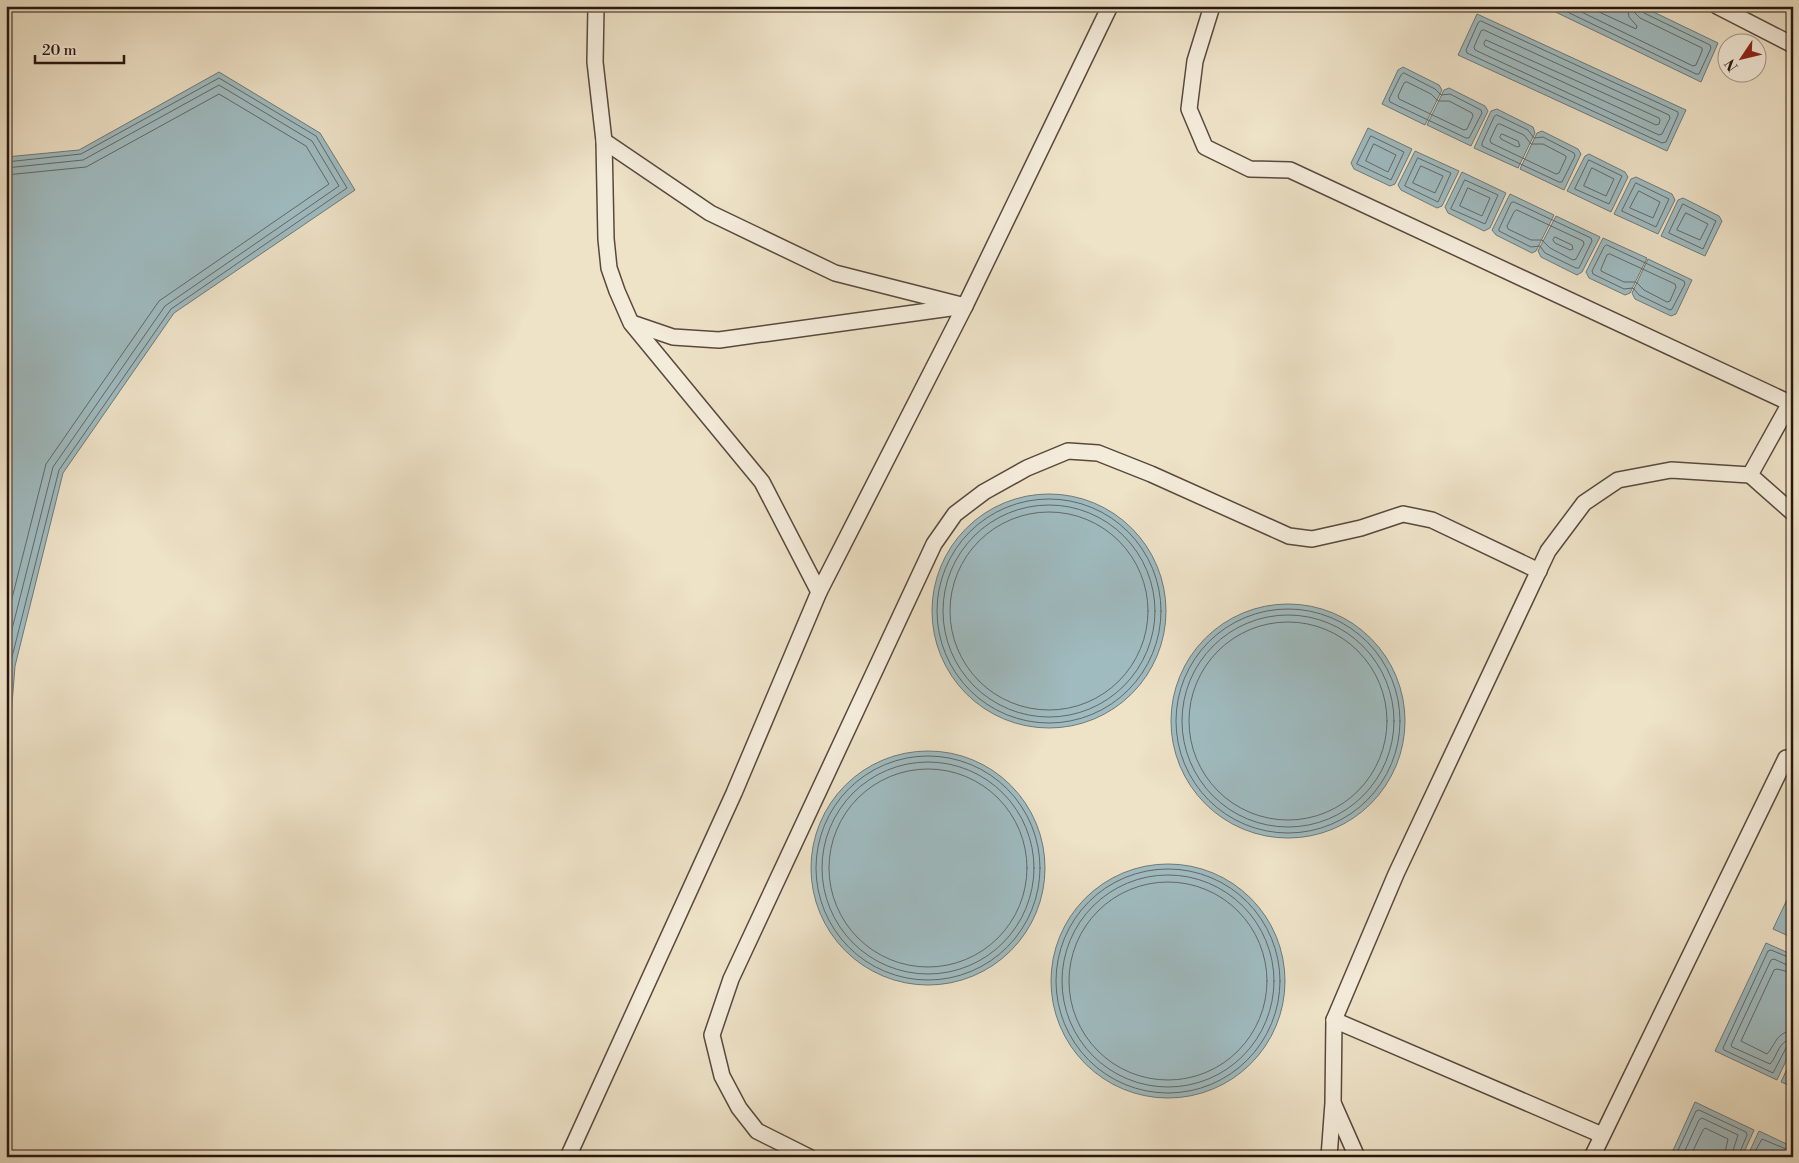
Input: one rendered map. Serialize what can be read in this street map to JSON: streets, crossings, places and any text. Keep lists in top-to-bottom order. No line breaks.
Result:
{"scale_bar":"20 m","north":"bottom left"}
